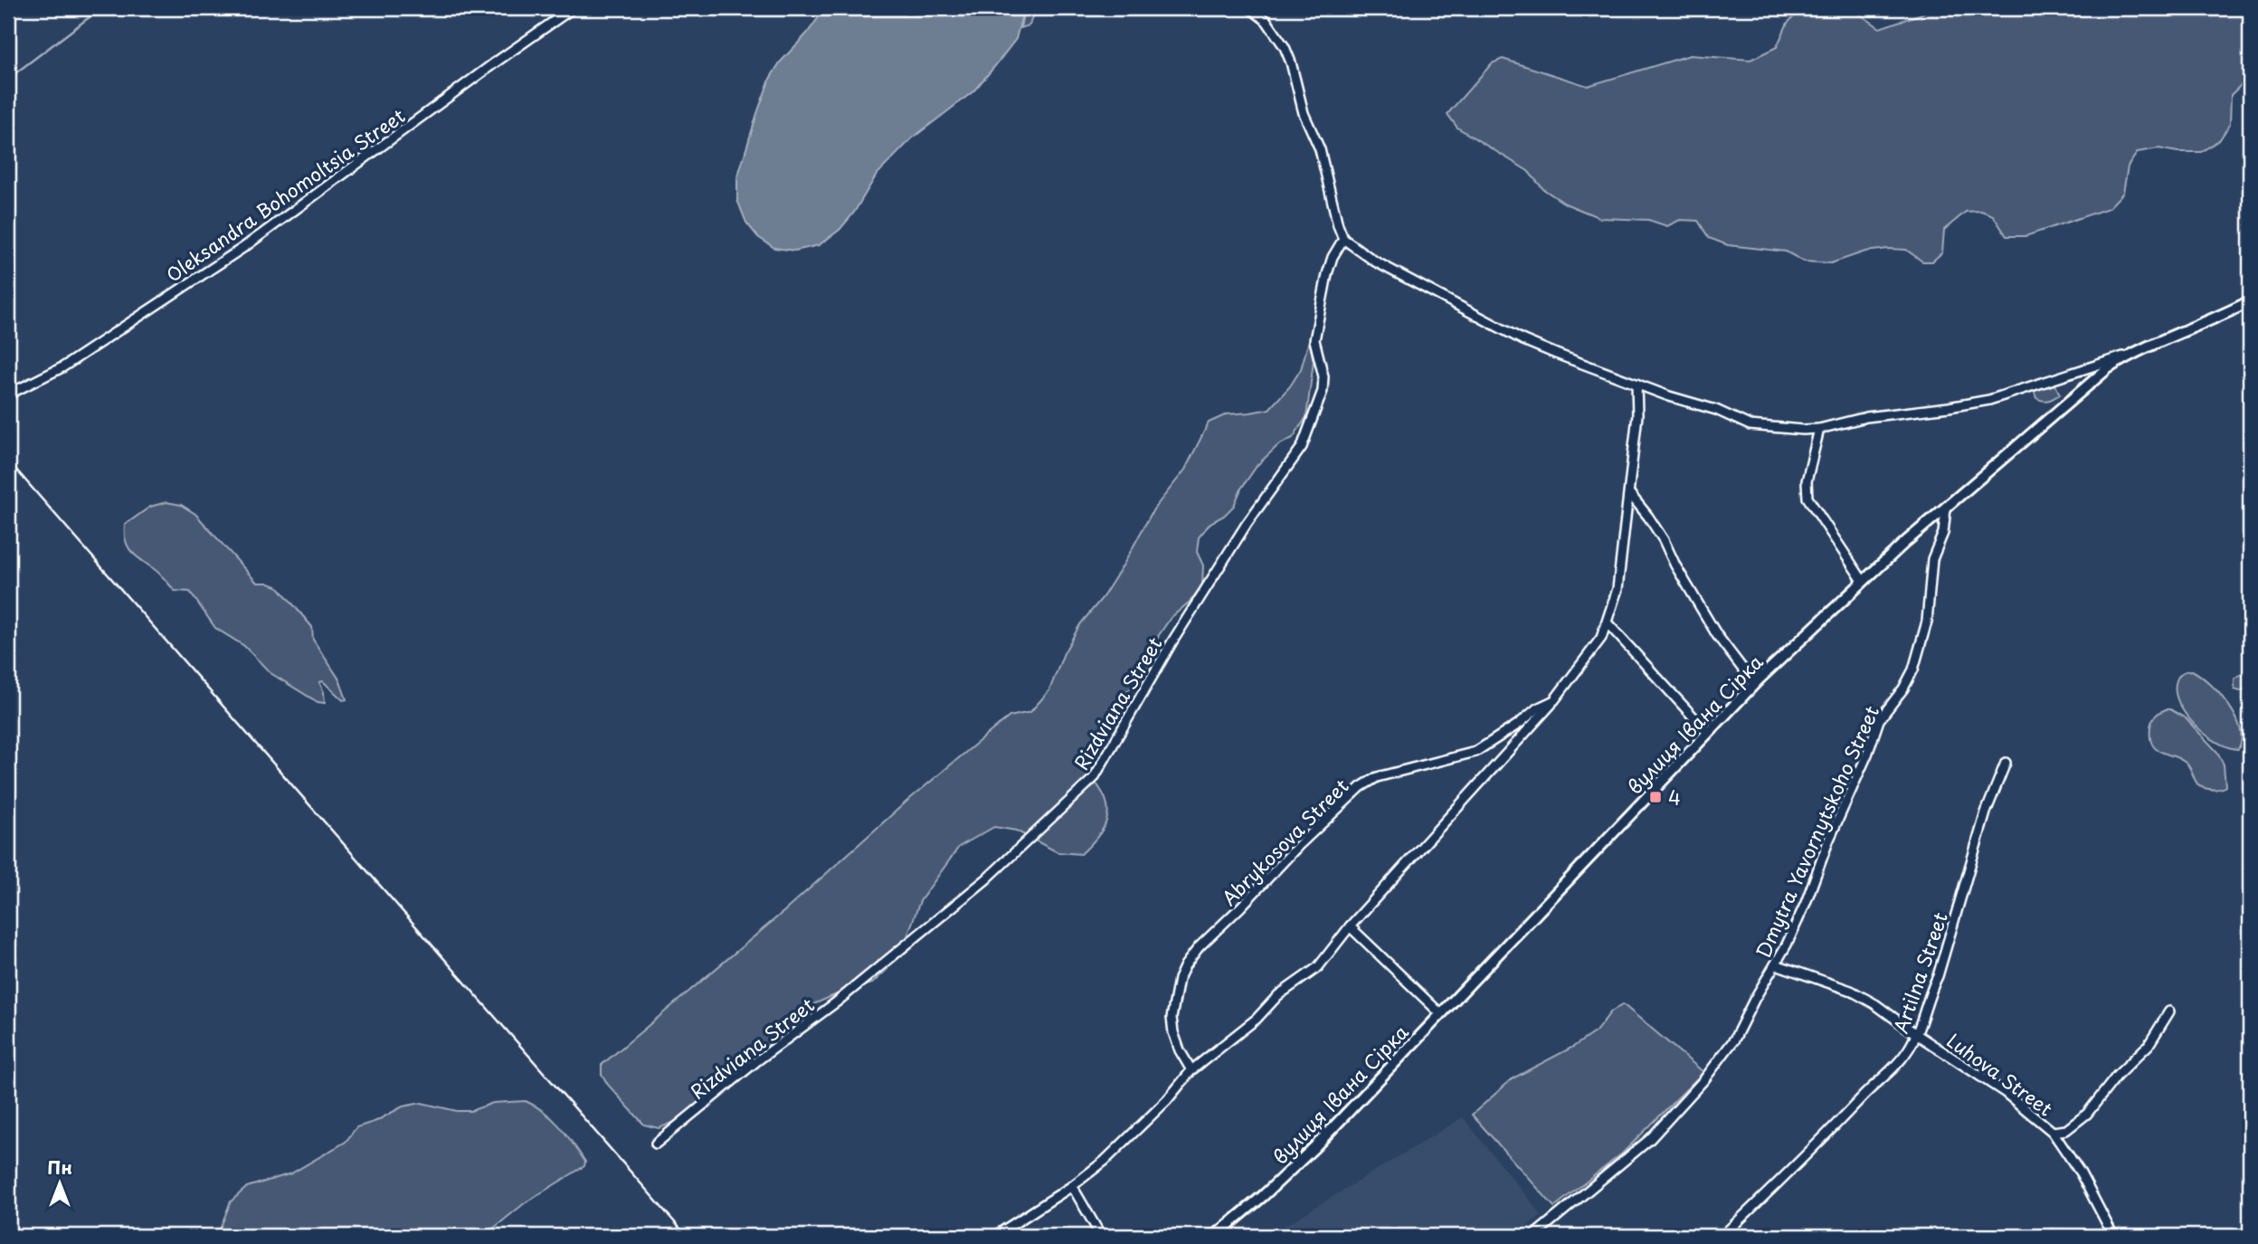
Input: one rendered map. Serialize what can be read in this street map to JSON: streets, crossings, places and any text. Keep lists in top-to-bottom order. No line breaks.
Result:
{"streets":{"street":["Oleksandra Bohomoltsia Street","Rizdviana Street","вулиця Івана Сірка","Dmytra Yavornytskoho Street","Abrykosova Street","Artilna Street","Luhova Street"]},"crossings":[["вулиця Івана Сірка","Dmytra Yavornytskoho Street"],["Dmytra Yavornytskoho Street","Luhova Street"],["Artilna Street","Luhova Street"]],"places":{"transit":["4"]},"north":"top"}
